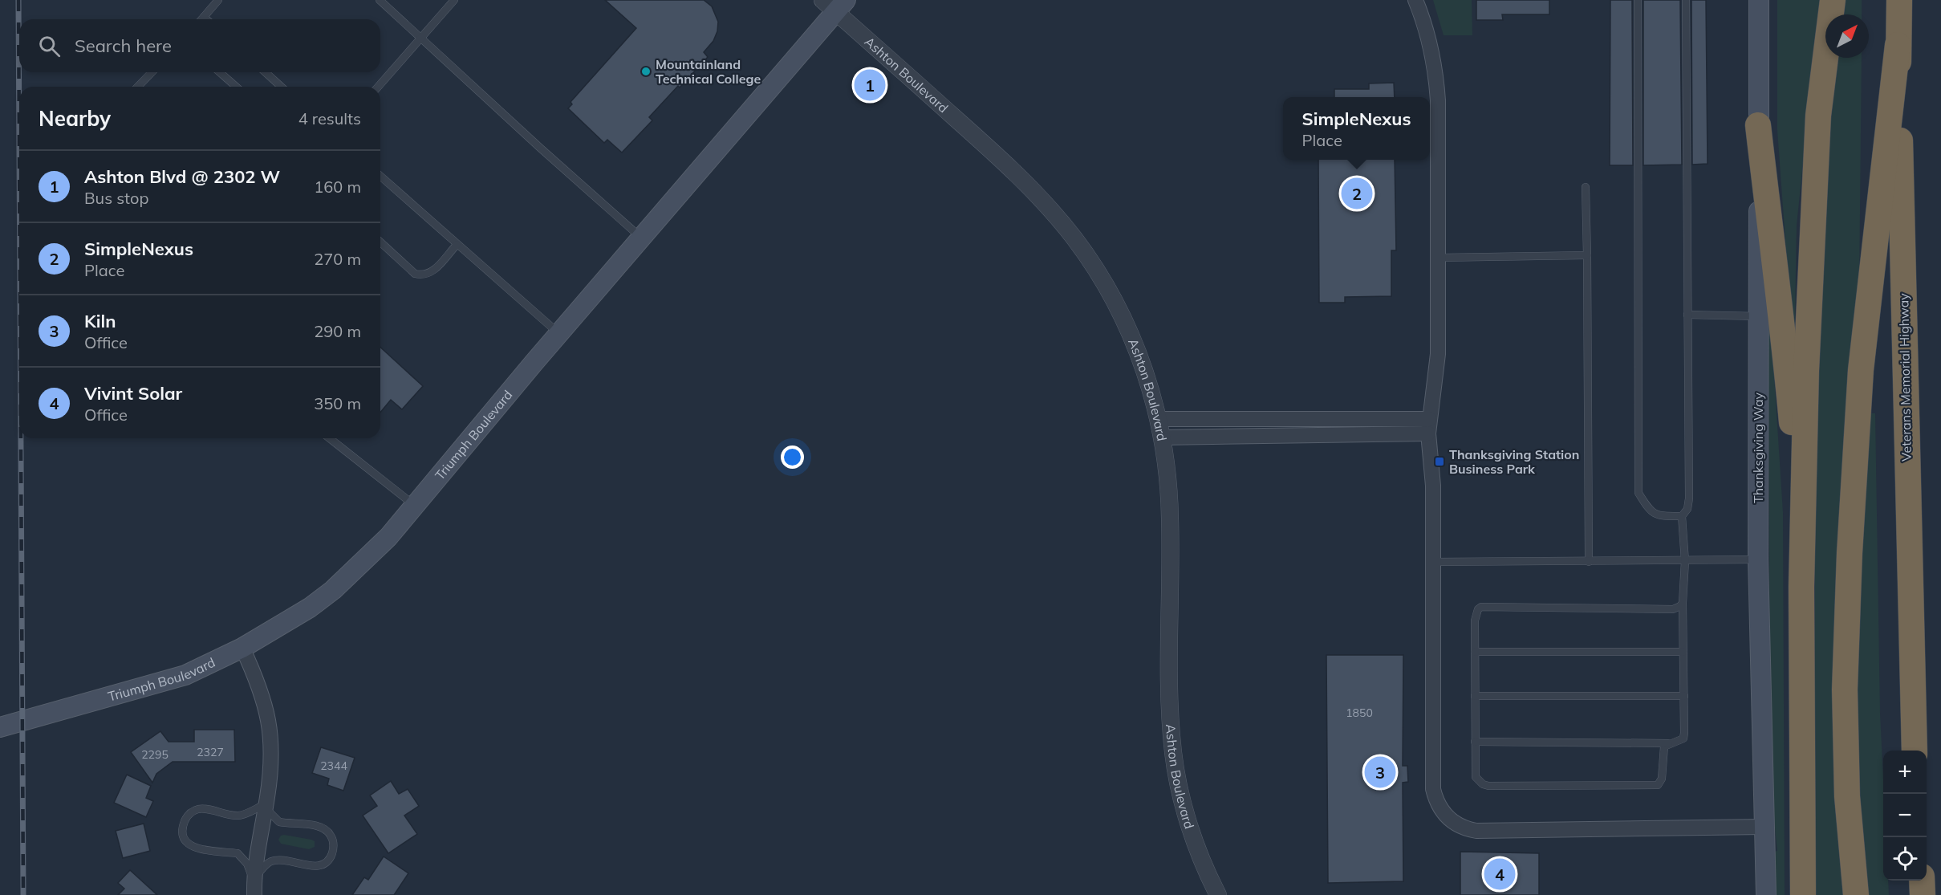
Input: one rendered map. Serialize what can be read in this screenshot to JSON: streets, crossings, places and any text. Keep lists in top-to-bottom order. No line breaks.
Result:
{"streets":{"highway":["Veterans Memorial Highway"],"main road":["Triumph Boulevard","Thanksgiving Way"],"street":["Ashton Boulevard"]},"crossings":[["Ashton Boulevard","Triumph Boulevard"]],"places":{"other":["Mountainland Technical College"],"transit":["Thanksgiving Station Business Park"]},"house_numbers":["1850","2327","2295","2344"],"north":"top right","page":{"search":"Search here","pins":["1","2","3","4"],"heading":["Nearby","4 results"],"popup":["SimpleNexus","Place"],"list":[{"mark":"1","name":"Ashton Blvd @ 2302 W","note":"Bus stop","value":"160 m"},{"mark":"2","name":"SimpleNexus","note":"Place","value":"270 m"},{"mark":"3","name":"Kiln","note":"Office","value":"290 m"},{"mark":"4","name":"Vivint Solar","note":"Office","value":"350 m"}],"map_buttons":["+","−"]}}
